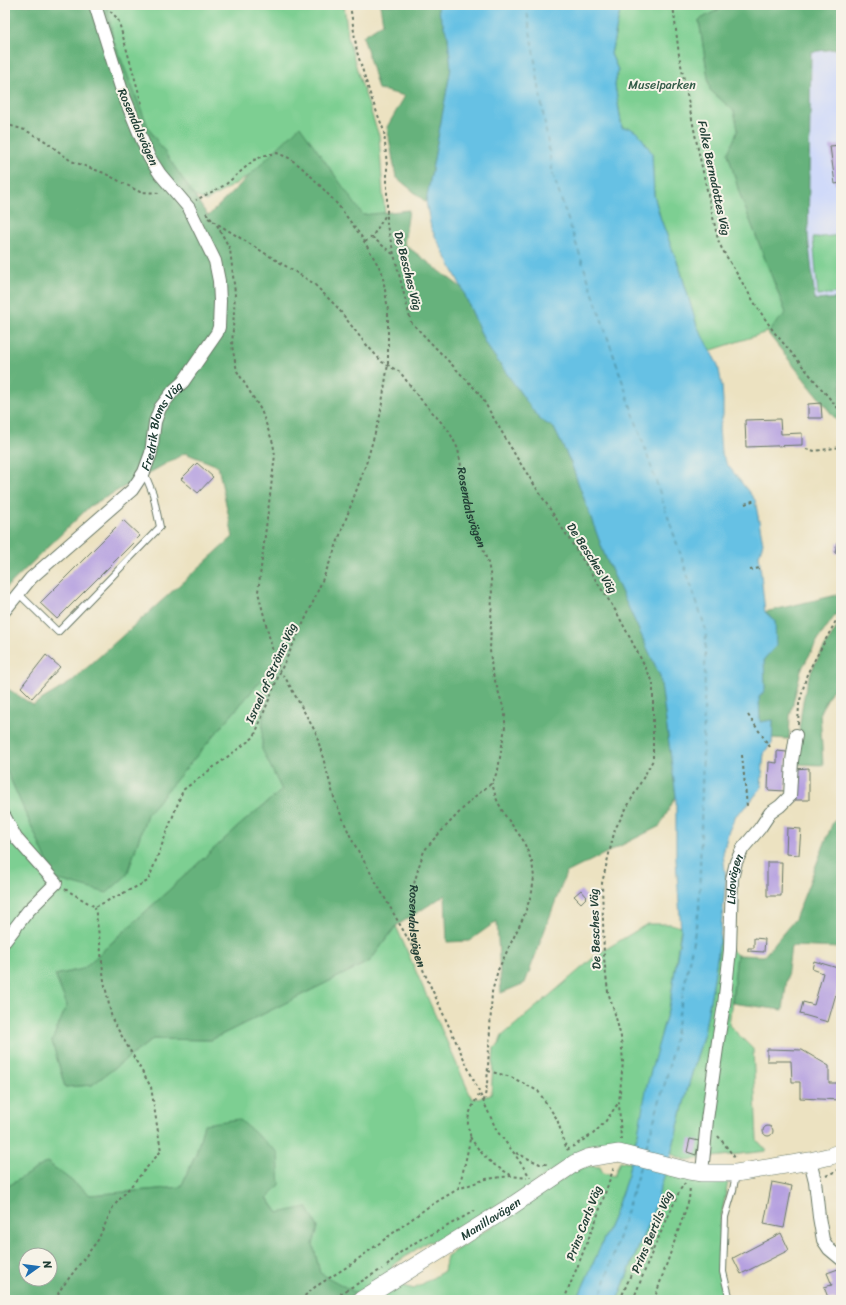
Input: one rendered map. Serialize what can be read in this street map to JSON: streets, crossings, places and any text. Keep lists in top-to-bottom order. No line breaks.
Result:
{"streets":{"street":["Rosendalsvägen","Fredrik Bloms Väg","Lidovägen","Manillavägen"],"path":["Folke Bernadottes Väg","De Besches Väg","Israel af Ströms Väg","Prins Carls Väg","Prins Bertils Väg"]},"crossings":[["Rosendalsvägen","Fredrik Bloms Väg"],["Rosendalsvägen","Israel af Ströms Väg"],["De Besches Väg","Manillavägen"],["De Besches Väg","Prins Carls Väg"],["Lidovägen","Prins Bertils Väg"],["Manillavägen","Prins Carls Väg"]],"parks":["Museiparken"],"north":"right"}
